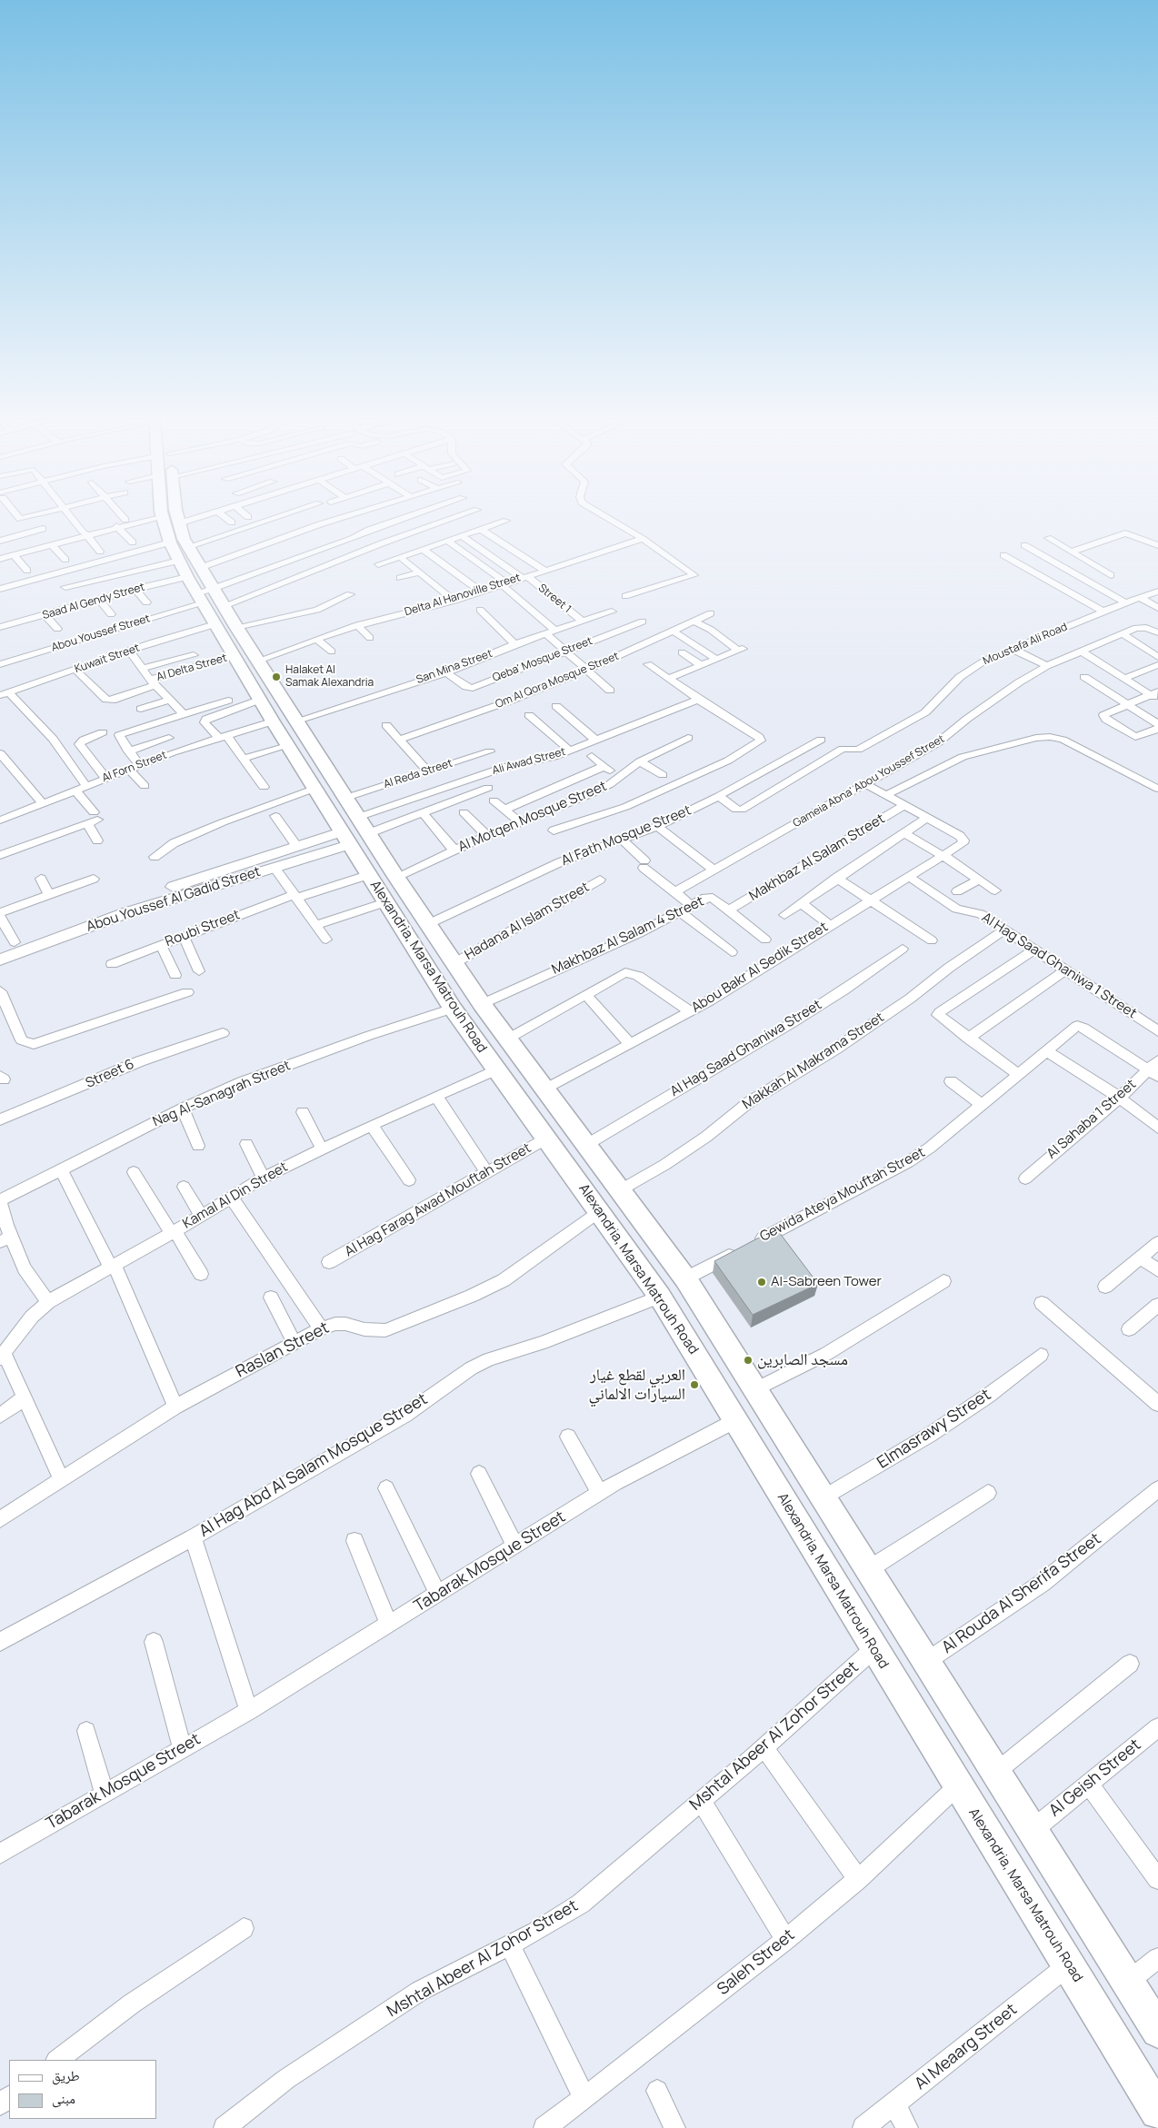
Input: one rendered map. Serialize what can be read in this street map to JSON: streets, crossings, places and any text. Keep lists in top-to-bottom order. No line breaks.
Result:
{"streets":{"main road":["Alexandria, Marsa Matrouh Road"],"street":["Delta Al Hanoville Street","Street 1","Saad Al Gendy Street","Abou Youssef Street","Moustafa Ali Road","Kuwait Street","Qeba' Mosque Street","San Mina Street","Al Delta Street","Om Al Qora Mosque Street","Ali Awad Street","Al Forn Street","Al Reda Street","Gameia Abna' Abou Youssef Street","Al Motqen Mosque Street","Al Fath Mosque Street","Makhbaz Al Salam Street","Abou Youssef Al Gadid Street","Hadana Al Islam Street","Roubi Street","Makhbaz Al Salam 4 Street","Al Hag Saad Ghaniwa 1 Street","Abou Bakr Al Sedik Street","Al Hag Saad Ghaniwa Street","Makkah Al Makrama Street","Street 6","Nag Al-Sanagrah Street","Al Sahaba 1 Street","Gewida Ateya Mouftah Street","Kamal Al Din Street","Al Hag Farag Awad Mouftah Street","Raslan Street","Elmasrawy Street","Al Hag Abd Al Salam Mosque Street","Tabarak Mosque Street","Al Rouda Al Sherifa Street","Mshtal Abeer Al Zohor Street","Al Geish Street","Saleh Street","Al Meaarg Street"]},"crossings":[["Delta Al Hanoville Street","Street 1"],["Delta Al Hanoville Street","Alexandria, Marsa Matrouh Road"],["Street 1","San Mina Street"],["Saad Al Gendy Street","Abou Youssef Street"],["Saad Al Gendy Street","Kuwait Street"],["Saad Al Gendy Street","Alexandria, Marsa Matrouh Road"],["Abou Youssef Street","Kuwait Street"],["Abou Youssef Street","Alexandria, Marsa Matrouh Road"],["Moustafa Ali Road","Al Fath Mosque Street"],["Kuwait Street","Al Delta Street"],["Kuwait Street","Alexandria, Marsa Matrouh Road"],["Qeba' Mosque Street","San Mina Street"],["San Mina Street","Alexandria, Marsa Matrouh Road"],["Al Delta Street","Alexandria, Marsa Matrouh Road"],["Ali Awad Street","Alexandria, Marsa Matrouh Road"],["Al Forn Street","Alexandria, Marsa Matrouh Road"],["Al Reda Street","Alexandria, Marsa Matrouh Road"],["Al Motqen Mosque Street","Alexandria, Marsa Matrouh Road"],["Al Fath Mosque Street","Alexandria, Marsa Matrouh Road"],["Makhbaz Al Salam Street","Makhbaz Al Salam 4 Street"],["Abou Youssef Al Gadid Street","Alexandria, Marsa Matrouh Road"],["Hadana Al Islam Street","Alexandria, Marsa Matrouh Road"],["Roubi Street","Alexandria, Marsa Matrouh Road"],["Makhbaz Al Salam 4 Street","Alexandria, Marsa Matrouh Road"],["Al Hag Saad Ghaniwa 1 Street","Abou Bakr Al Sedik Street"],["Al Hag Saad Ghaniwa 1 Street","Makkah Al Makrama Street"],["Alexandria, Marsa Matrouh Road","Abou Bakr Al Sedik Street"],["Alexandria, Marsa Matrouh Road","Al Hag Saad Ghaniwa Street"],["Alexandria, Marsa Matrouh Road","Makkah Al Makrama Street"],["Alexandria, Marsa Matrouh Road","Nag Al-Sanagrah Street"],["Alexandria, Marsa Matrouh Road","Gewida Ateya Mouftah Street"],["Alexandria, Marsa Matrouh Road","Kamal Al Din Street"],["Alexandria, Marsa Matrouh Road","Al Hag Farag Awad Mouftah Street"],["Alexandria, Marsa Matrouh Road","Raslan Street"],["Alexandria, Marsa Matrouh Road","Elmasrawy Street"],["Alexandria, Marsa Matrouh Road","Al Hag Abd Al Salam Mosque Street"],["Alexandria, Marsa Matrouh Road","Tabarak Mosque Street"],["Alexandria, Marsa Matrouh Road","Al Rouda Al Sherifa Street"],["Alexandria, Marsa Matrouh Road","Mshtal Abeer Al Zohor Street"],["Alexandria, Marsa Matrouh Road","Al Geish Street"],["Alexandria, Marsa Matrouh Road","Saleh Street"],["Alexandria, Marsa Matrouh Road","Al Meaarg Street"],["Al Sahaba 1 Street","Gewida Ateya Mouftah Street"]],"places":["Halaket Al Samak Alexandria","Al-Sabreen Tower","مسجد الصابرين","العربي لقطع غيار السيارات الالماني"],"legend":["طريق","مبنى"]}
